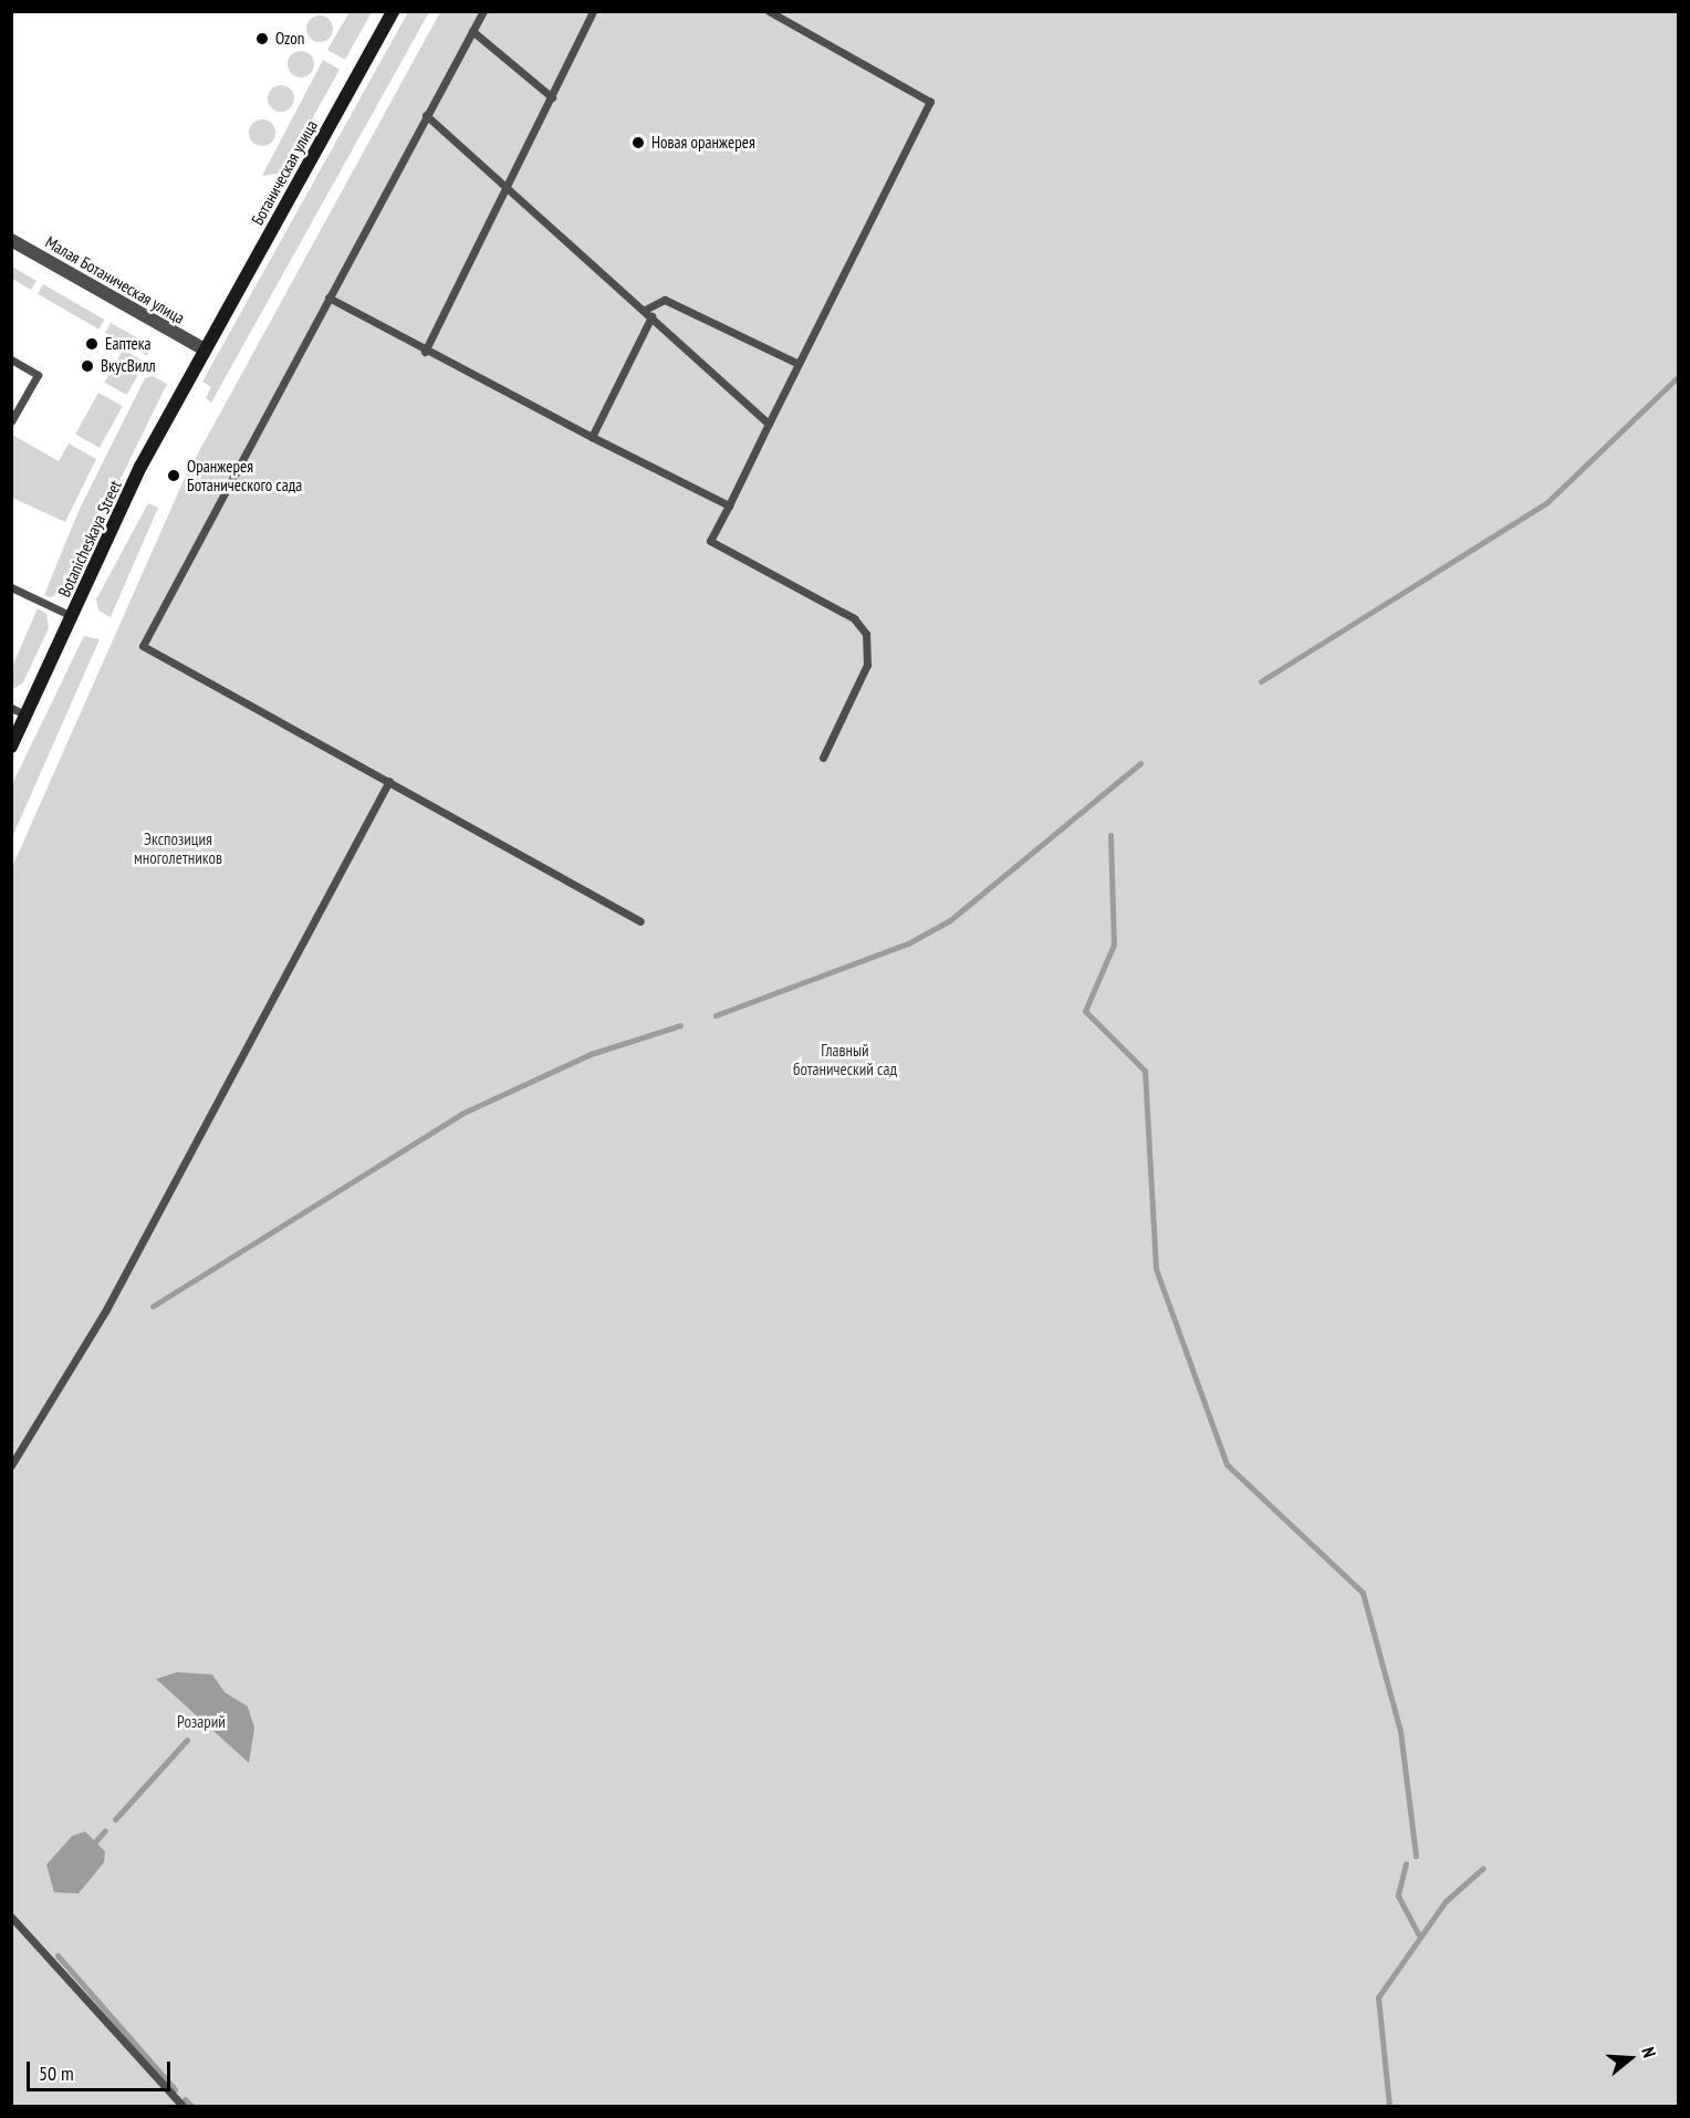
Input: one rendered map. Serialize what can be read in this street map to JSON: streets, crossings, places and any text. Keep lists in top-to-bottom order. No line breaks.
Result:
{"streets":{"main road":["Ботаническая улица","Botanicheskaya Street"],"street":["Малая Ботаническая улица"]},"crossings":[["Ботаническая улица","Малая Ботаническая улица"],["Ботаническая улица","Botanicheskaya Street"],["Малая Ботаническая улица","Botanicheskaya Street"]],"parks":["Экспозиция многолетников","Главный ботанический сад","Розарий"],"places":["Ozon","Новая оранжерея","Еаптека","ВкусВилл","Оранжерея Ботанического сада"],"scale_bar":"50 m","north":"right"}
